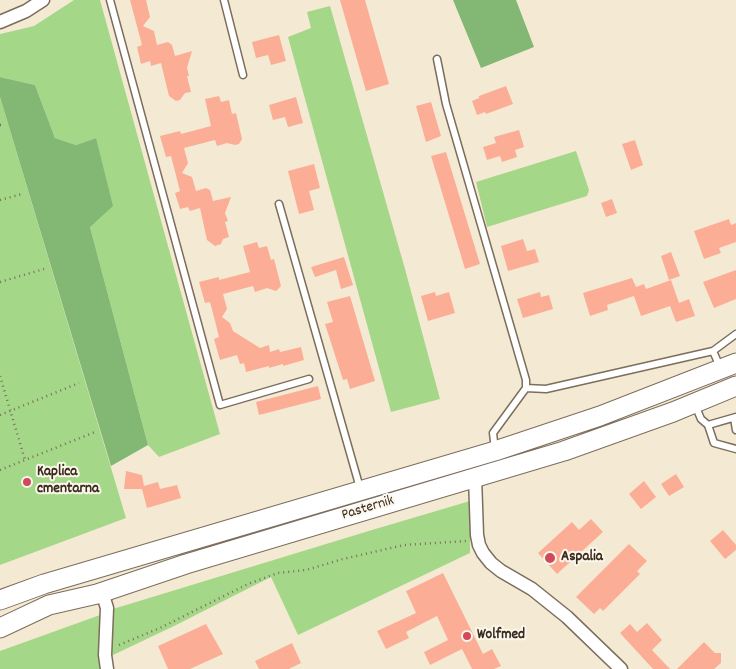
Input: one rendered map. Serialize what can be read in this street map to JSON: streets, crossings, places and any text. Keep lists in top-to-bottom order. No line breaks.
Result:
{"streets":{"main road":["Pasternik"]},"places":["Kaplica cmentarna","Aspalia","Wolfmed"]}
